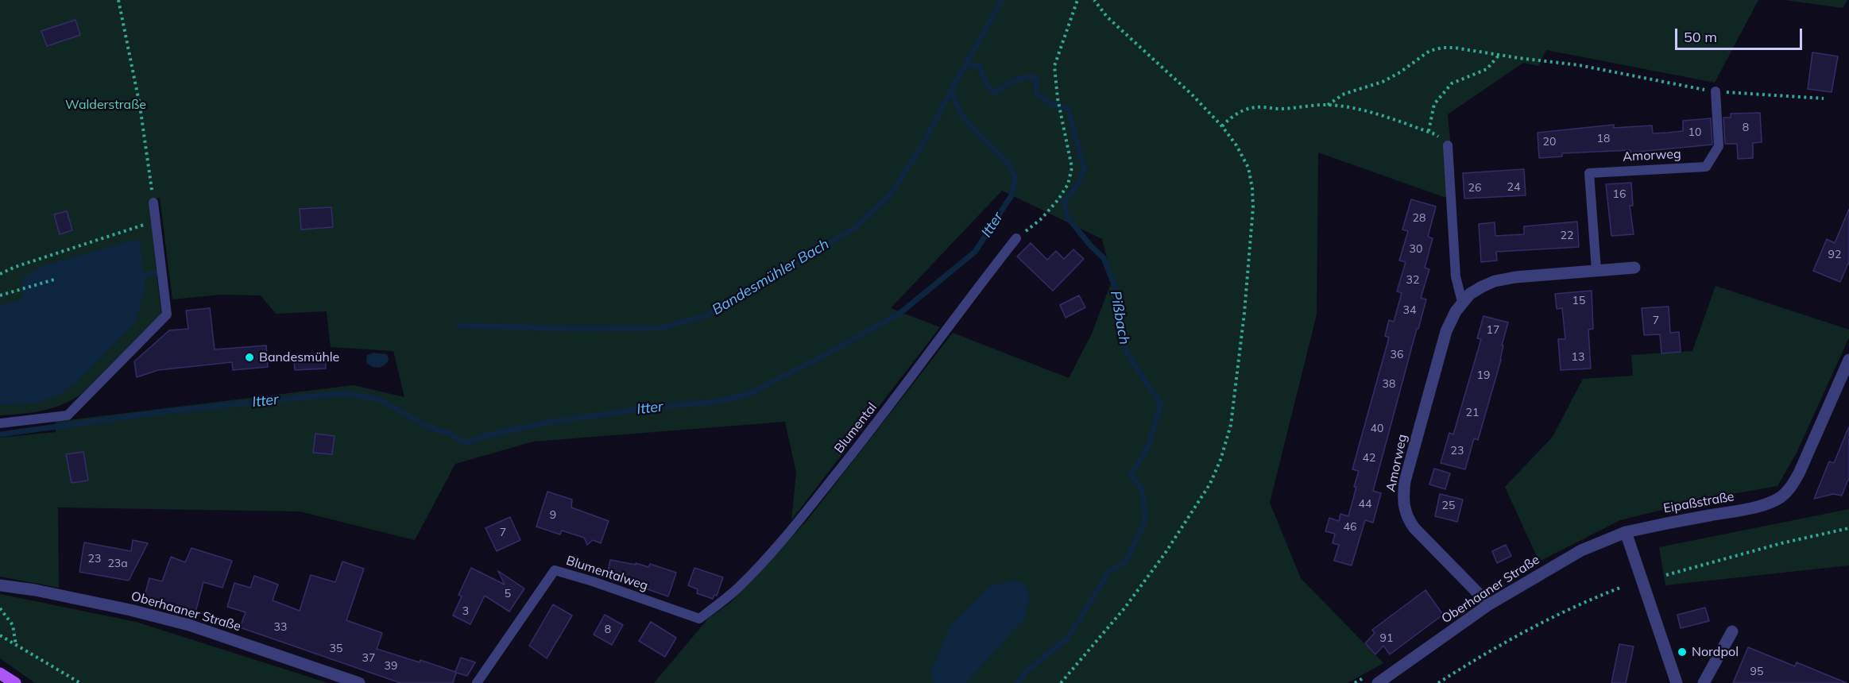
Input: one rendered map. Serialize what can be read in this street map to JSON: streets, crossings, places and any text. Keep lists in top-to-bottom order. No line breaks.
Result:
{"streets":{"street":["Amorweg","Eipaßstraße","Oberhaaner Straße"],"lane":["Blumental","Blumentalweg"]},"crossings":[["Amorweg","Oberhaaner Straße"],["Blumental","Blumentalweg"],["Eipaßstraße","Oberhaaner Straße"]],"water":["Itter","Bandesmühler Bach","Pißbach"],"parks":["Walderstraße"],"places":["Bandesmühle","Nordpol"],"house_numbers":["8","10","18","20","24","26","16","28","22","30","92","32","15","34","7","17","36","13","19","38","21","40","23","42","44","25","9","46","7","23","23a","5","3","33","8","91","35","37","39","95"],"scale_bar":"50 m"}
